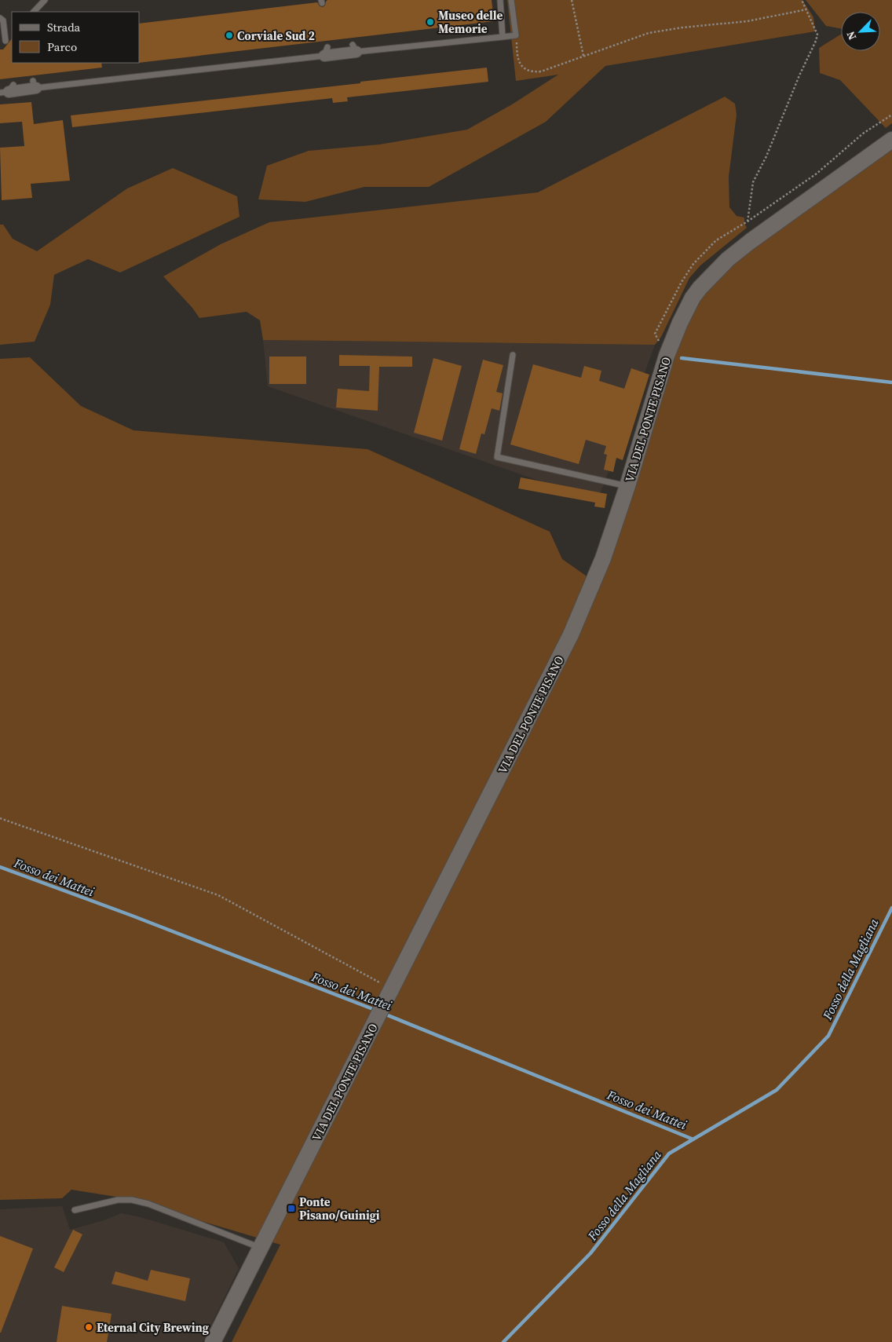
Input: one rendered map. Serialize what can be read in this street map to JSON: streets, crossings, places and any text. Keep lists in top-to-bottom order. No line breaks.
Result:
{"streets":{"street":["VIA DEL PONTE PISANO"]},"water":["Fosso dei Mattei","Fosso della Magliana"],"places":{"other":["Museo delle Memorie","Corviale Sud 2","Eternal City Brewing"],"transit":["Ponte Pisano/Guinigi"]},"legend":["Strada","Parco"],"north":"bottom left"}
